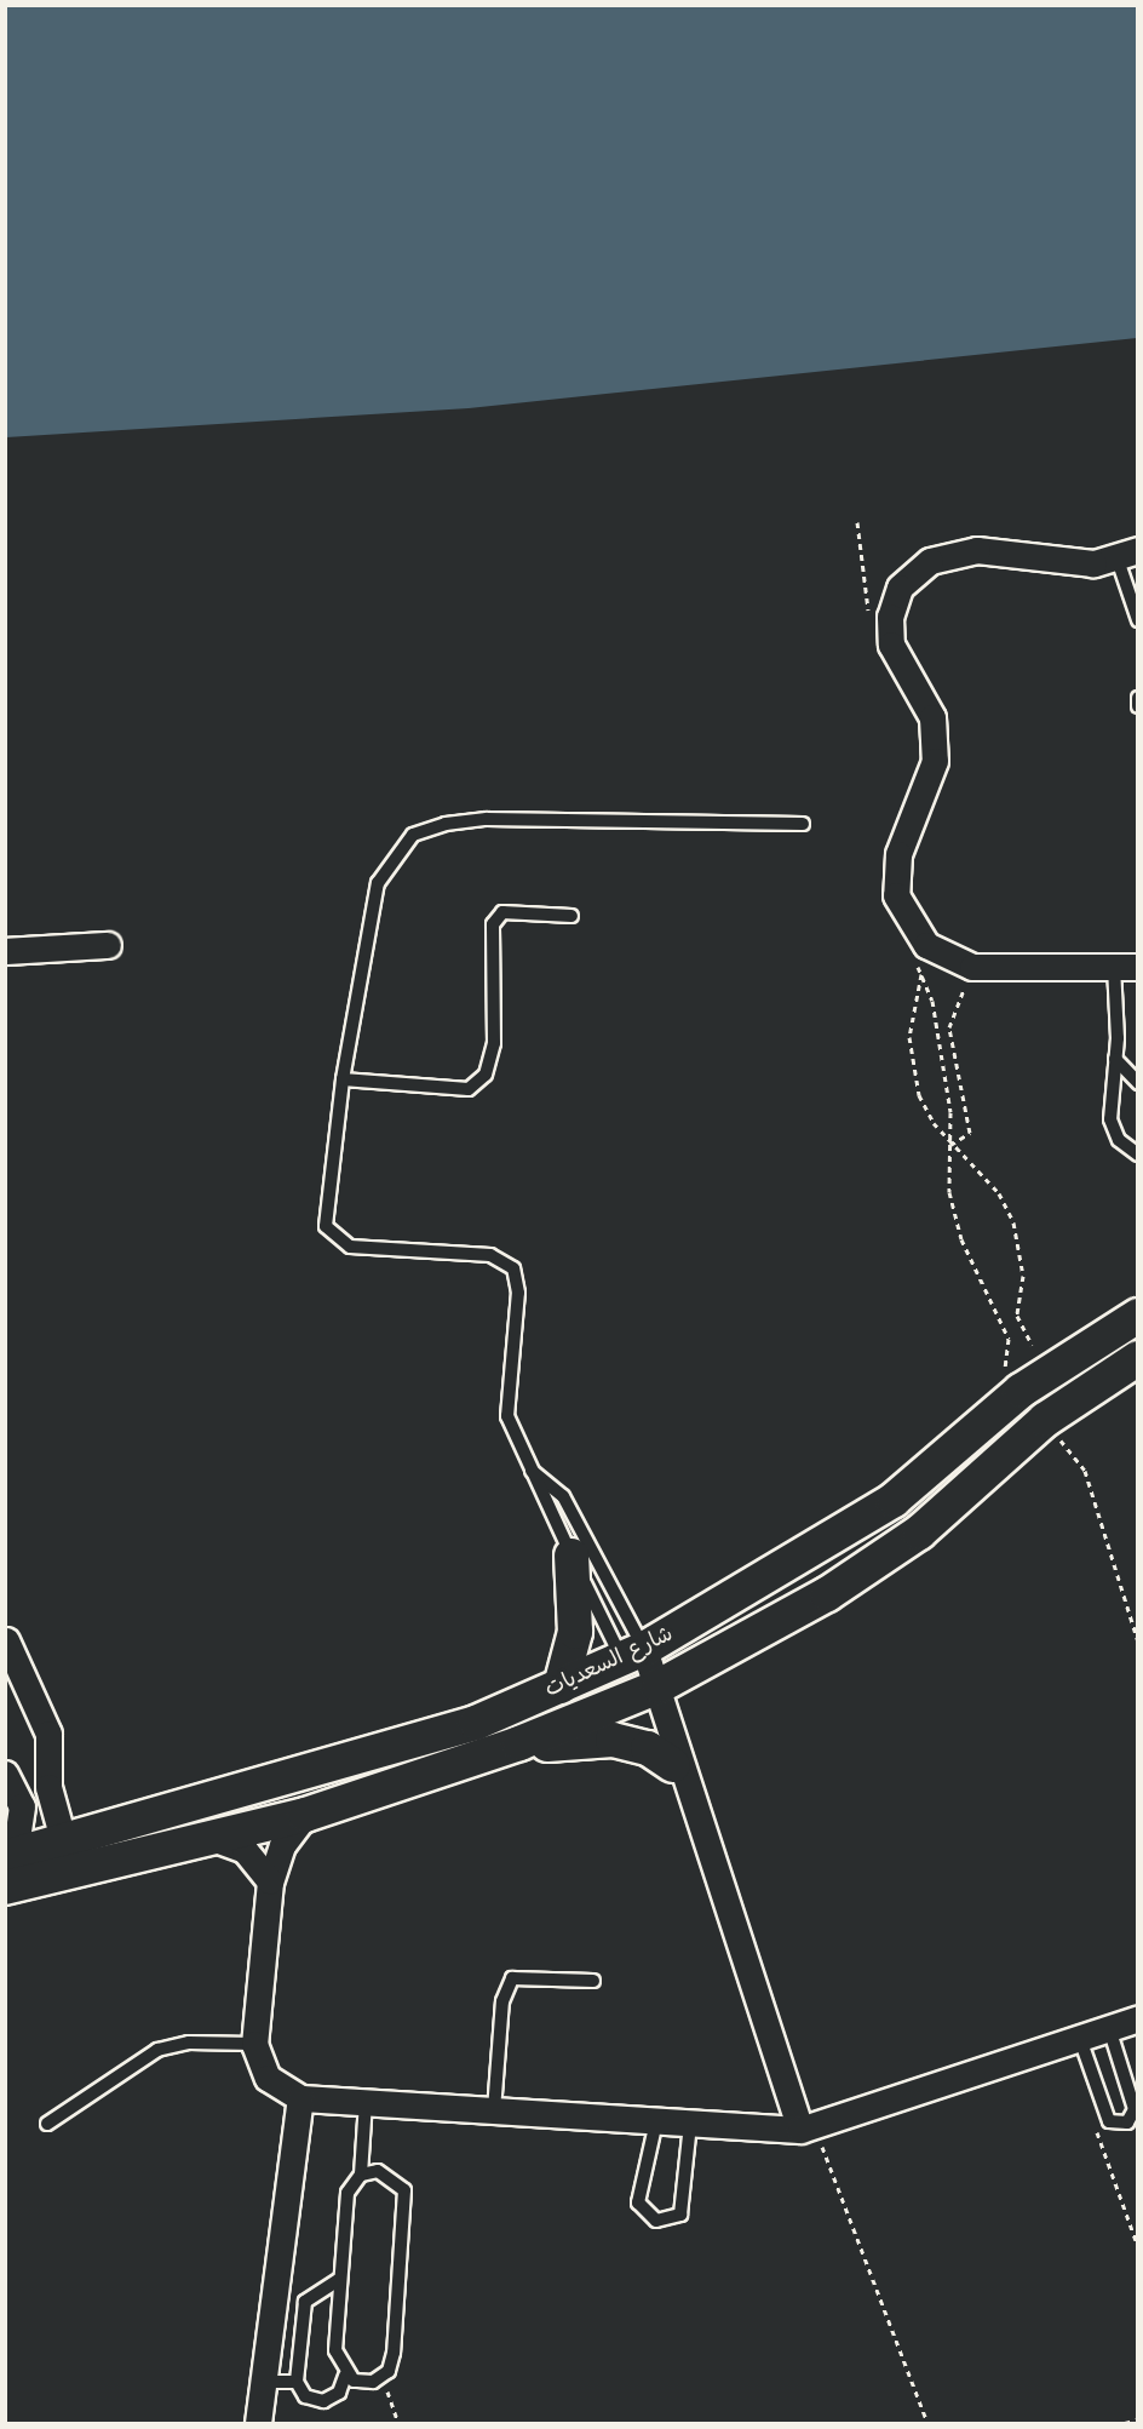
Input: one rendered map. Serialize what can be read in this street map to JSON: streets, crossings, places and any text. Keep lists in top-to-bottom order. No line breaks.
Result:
{"streets":{"street":["شارع السعديات"]}}
